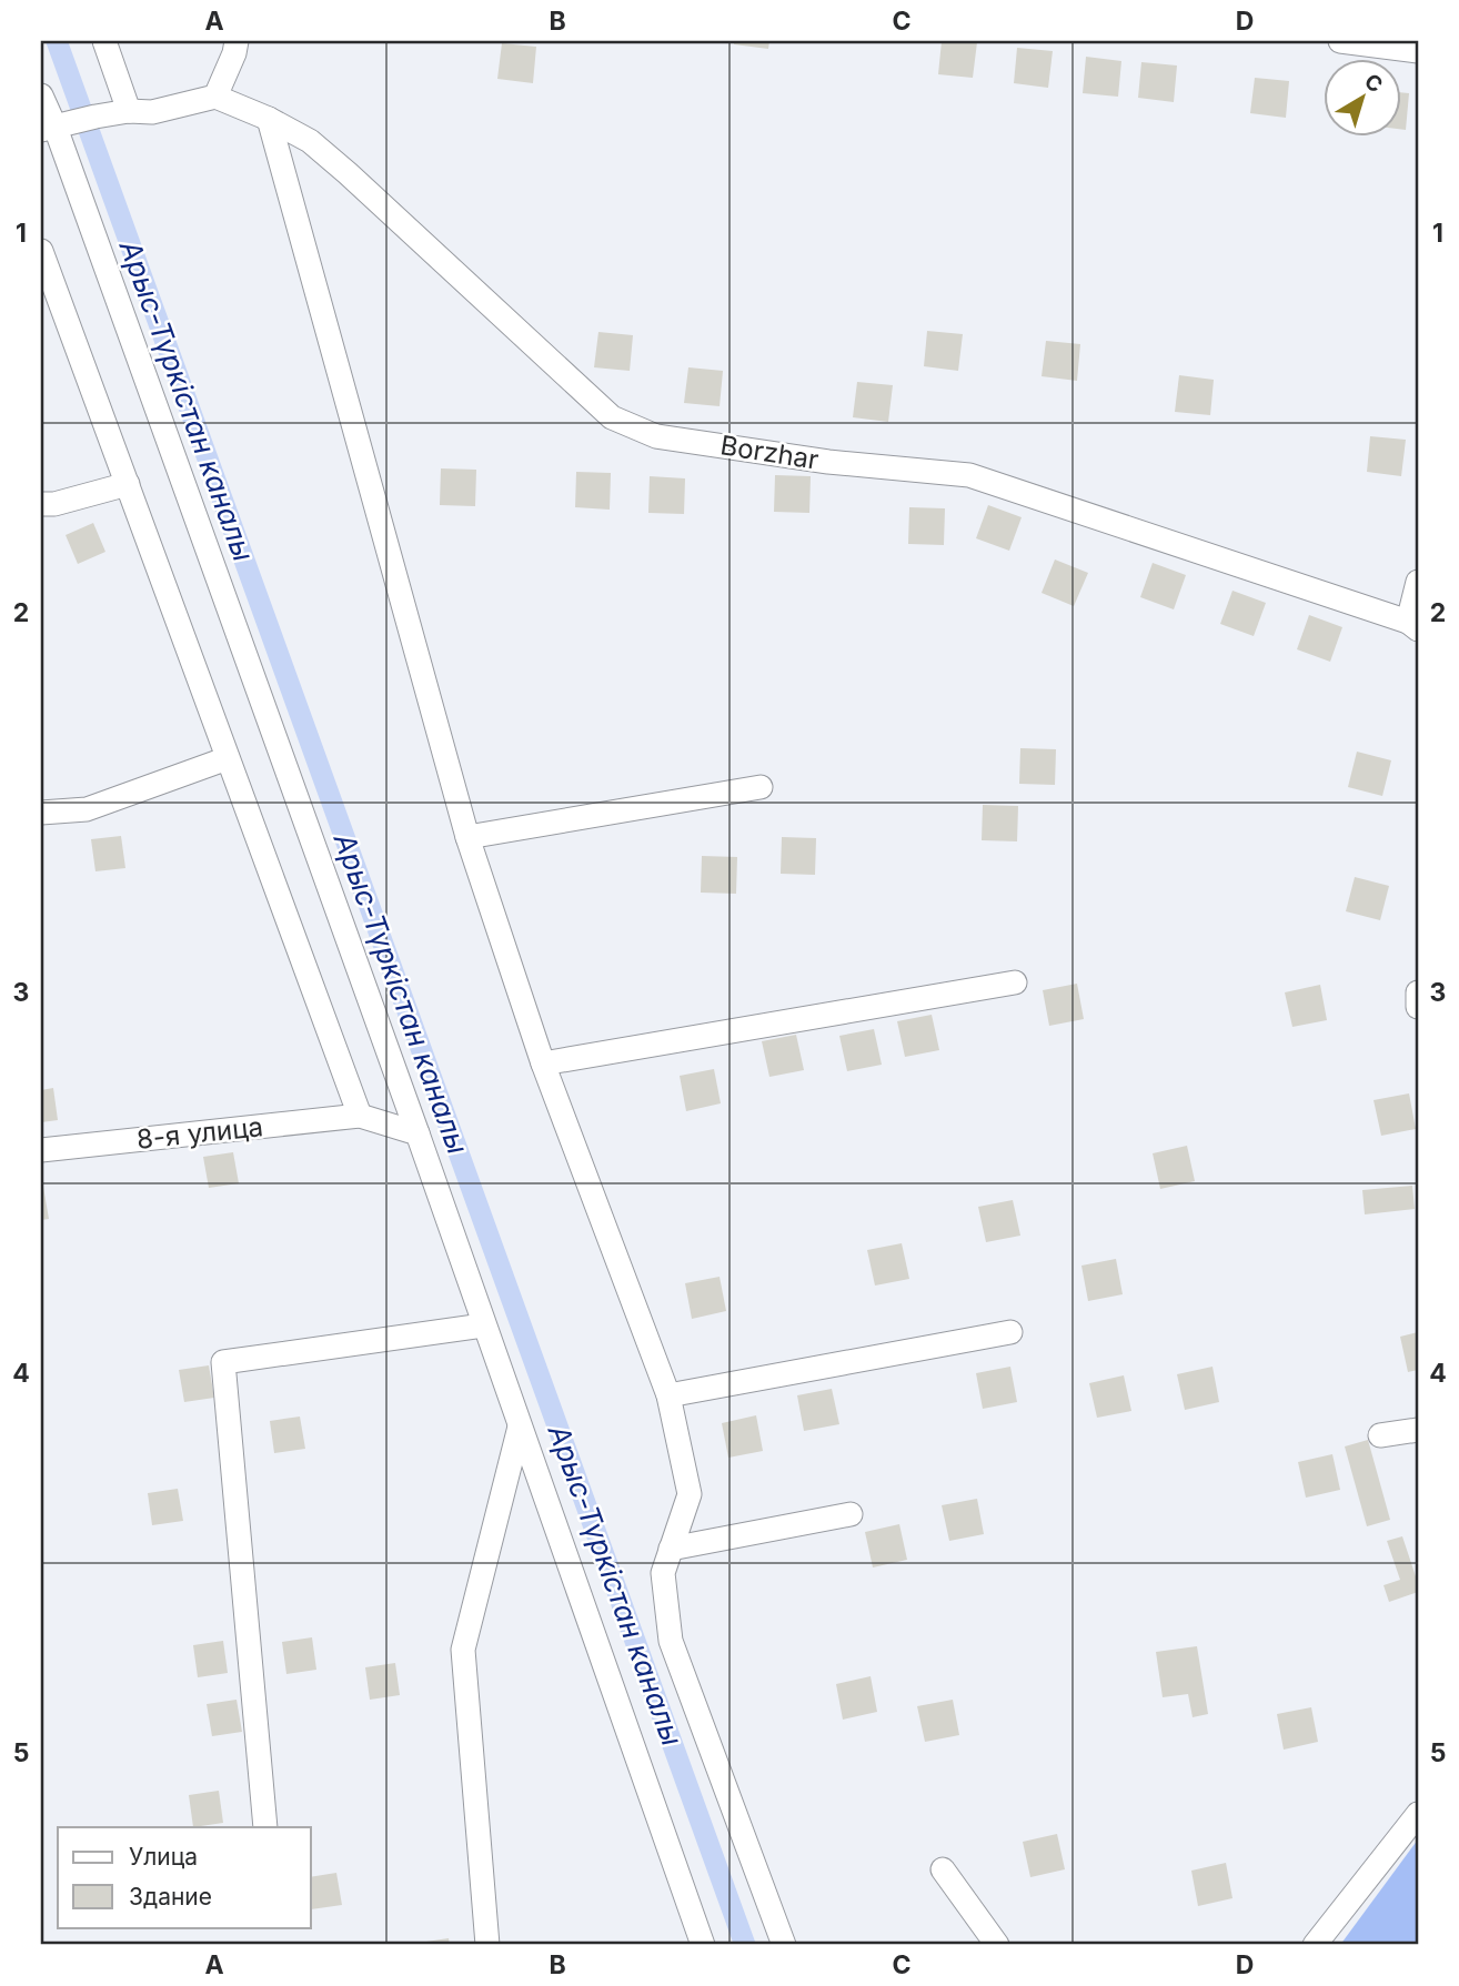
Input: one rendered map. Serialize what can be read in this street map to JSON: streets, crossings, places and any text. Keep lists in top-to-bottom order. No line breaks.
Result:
{"streets":{"street":["Borzhar","8-я улица"]},"water":["Арыс-Түркістан каналы"],"legend":["Улица","Здание"],"north":"top right","grid":{"columns":["A","B","C","D"],"rows":["1","2","3","4","5"]}}
